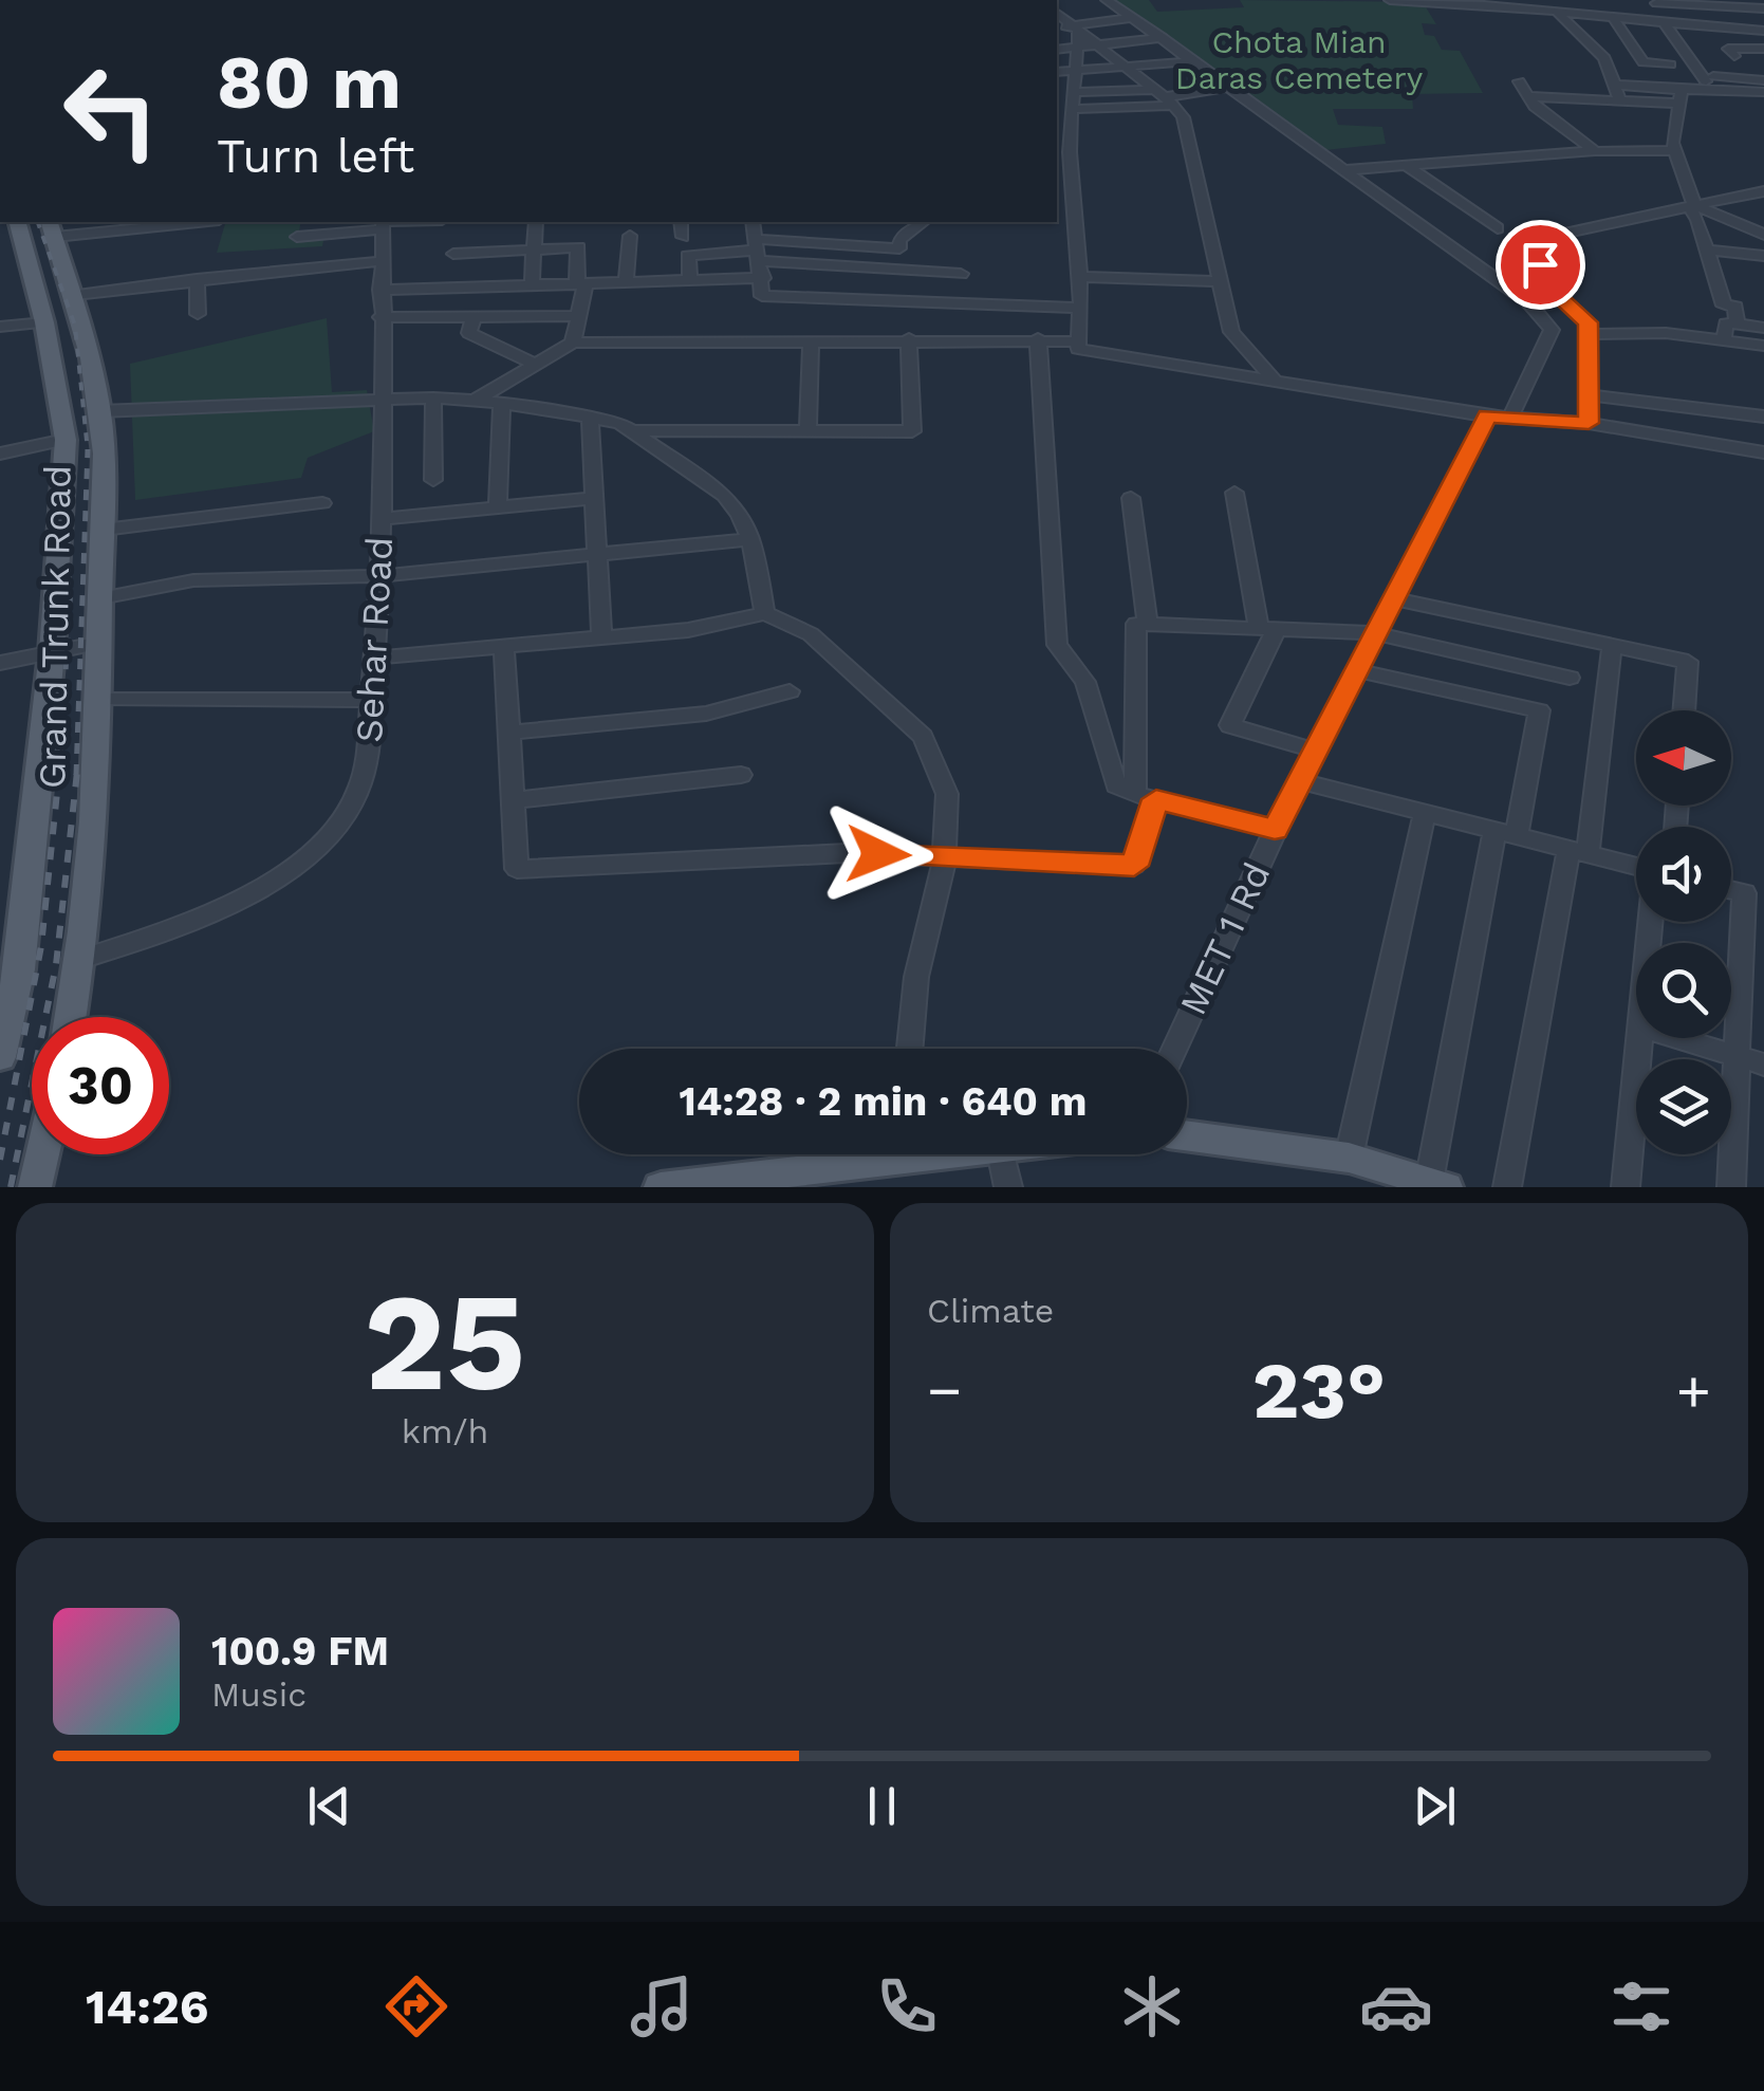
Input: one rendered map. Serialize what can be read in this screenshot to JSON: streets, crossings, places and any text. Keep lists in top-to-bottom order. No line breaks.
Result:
{"streets":{"main road":["Grand Trunk Road"],"street":["Sehar Road","MET 1 Rd"]},"crossings":[["Grand Trunk Road","Sehar Road"]],"parks":["Chota Mian Daras Cemetery"],"north":"left","page":{"turn":["80 m","Turn left"],"limit":"30","trip":"14:28 · 2 min · 640 m","tile":[["25","km/h"],"Climate"],"heat":["−","23°","+"],"song":["100.9 FM","Music"],"tabs":"14:26"}}
